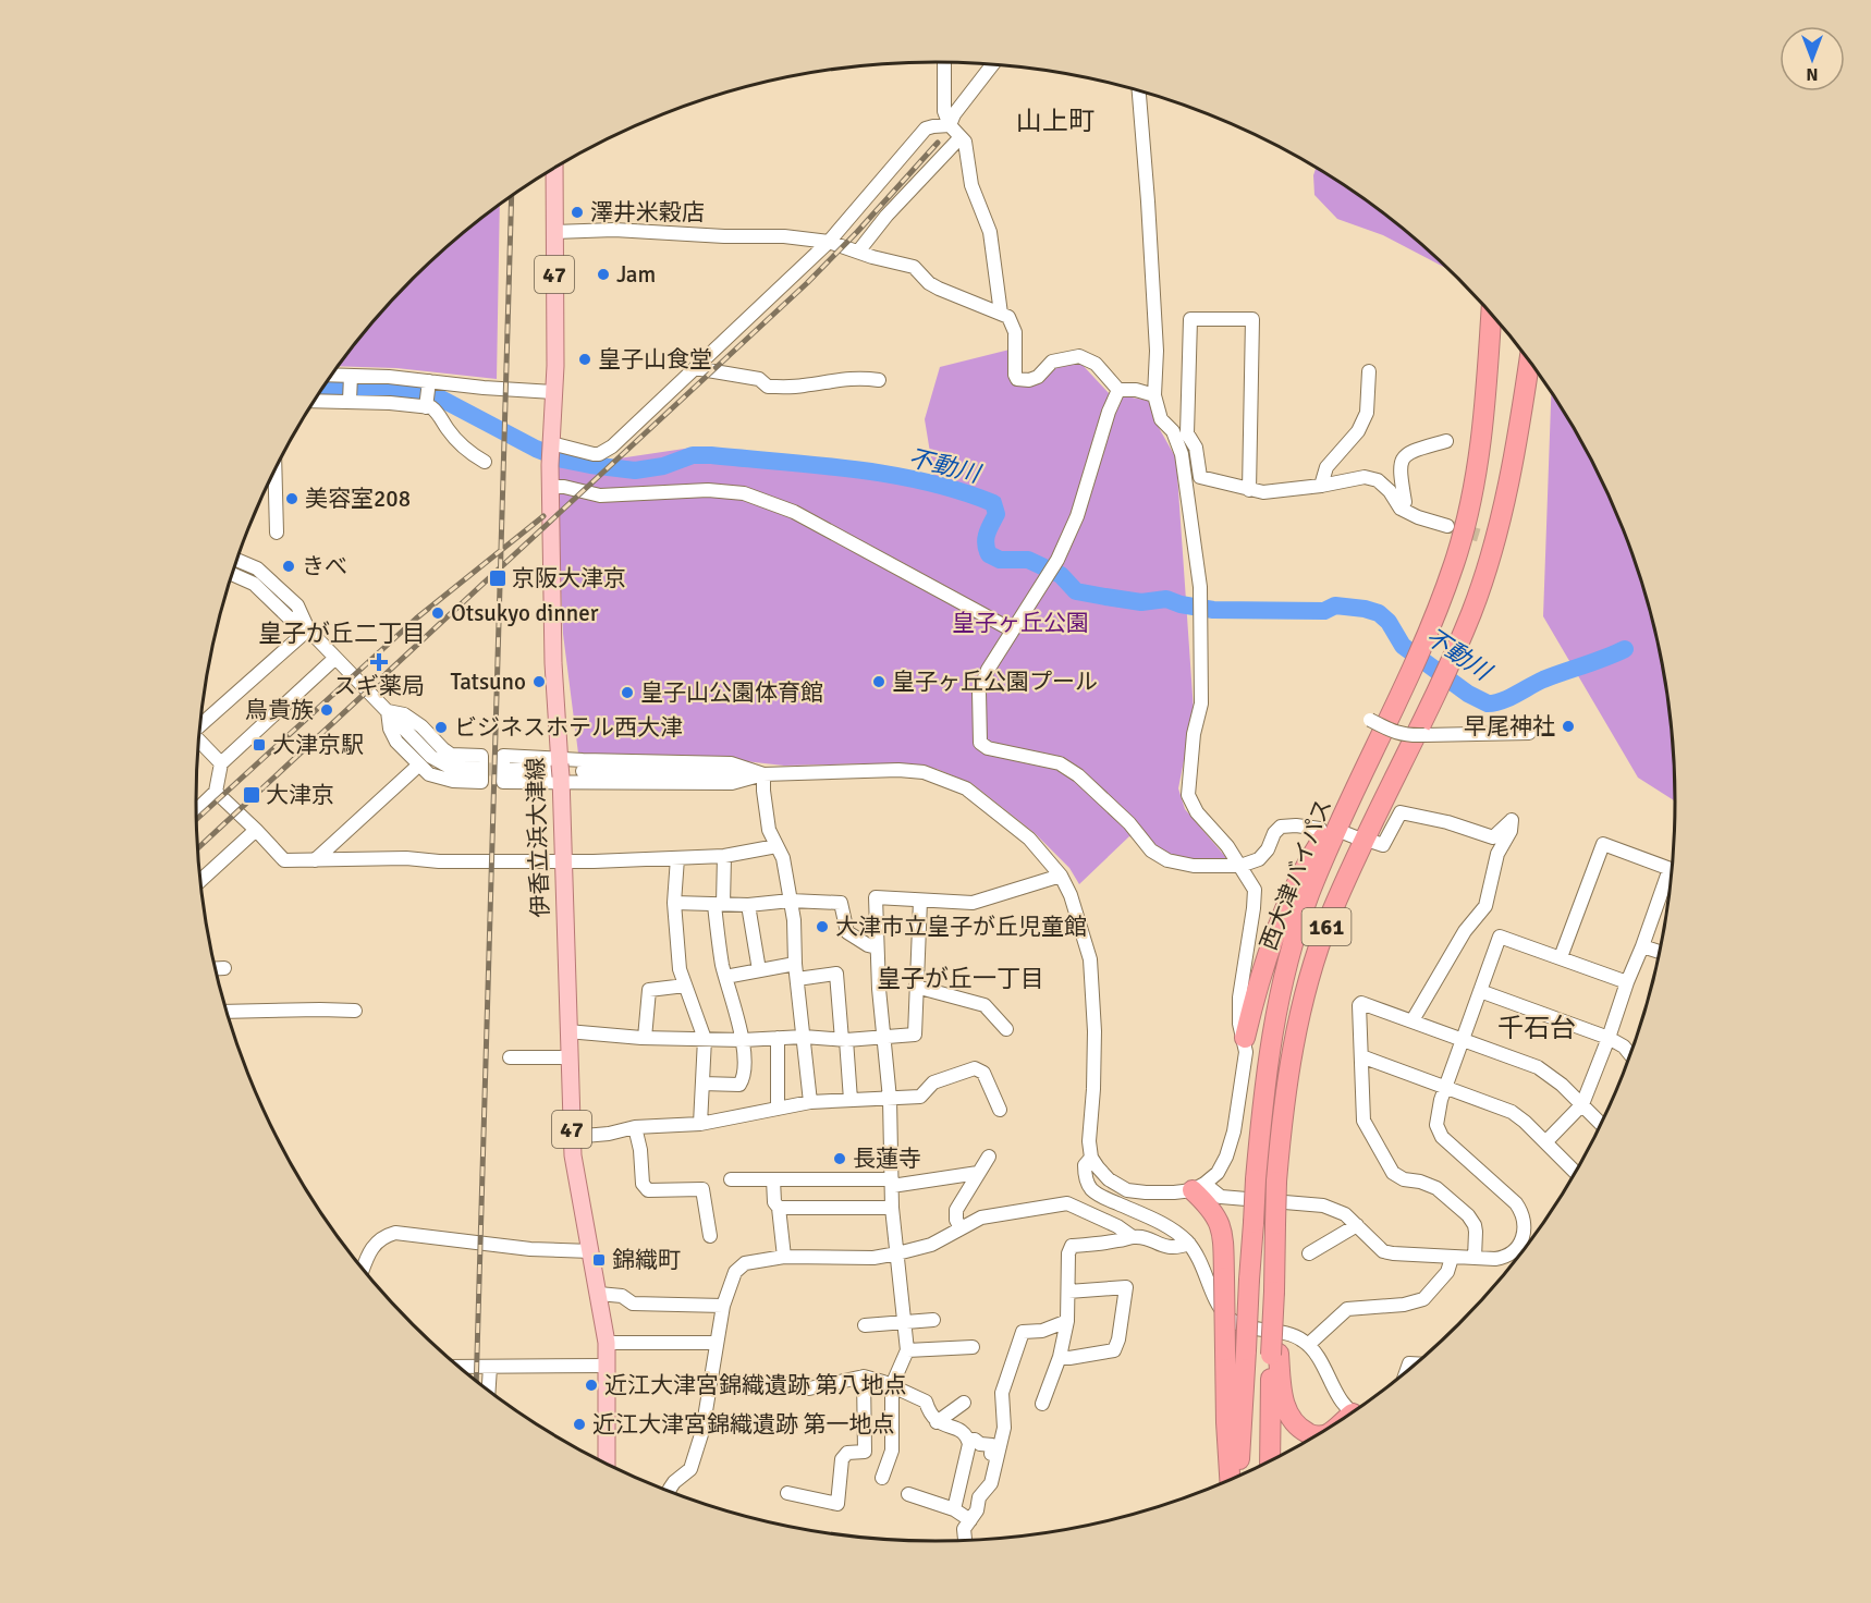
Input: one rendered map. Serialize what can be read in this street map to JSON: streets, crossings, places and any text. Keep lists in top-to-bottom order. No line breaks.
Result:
{"streets":{"highway":["西大津バイパス","161"],"main road":["47","伊香立浜大津線"]},"districts":["山上町","皇子が丘二丁目","皇子が丘一丁目","千石台"],"water":["不動川"],"parks":["皇子ヶ丘公園"],"places":{"other":["澤井米穀店","Jam","皇子山食堂","美容室208","きべ","Otsukyo dinner","Tatsuno","皇子ヶ丘公園プール","皇子山公園体育館","鳥貴族","早尾神社","ビジネスホテル西大津","大津市立皇子が丘児童館","長蓮寺","近江大津宮錦織遺跡 第八地点","近江大津宮錦織遺跡 第一地点"],"transit":["京阪大津京","大津京駅","大津京","錦織町"],"health":["スギ薬局"]},"north":"bottom"}
